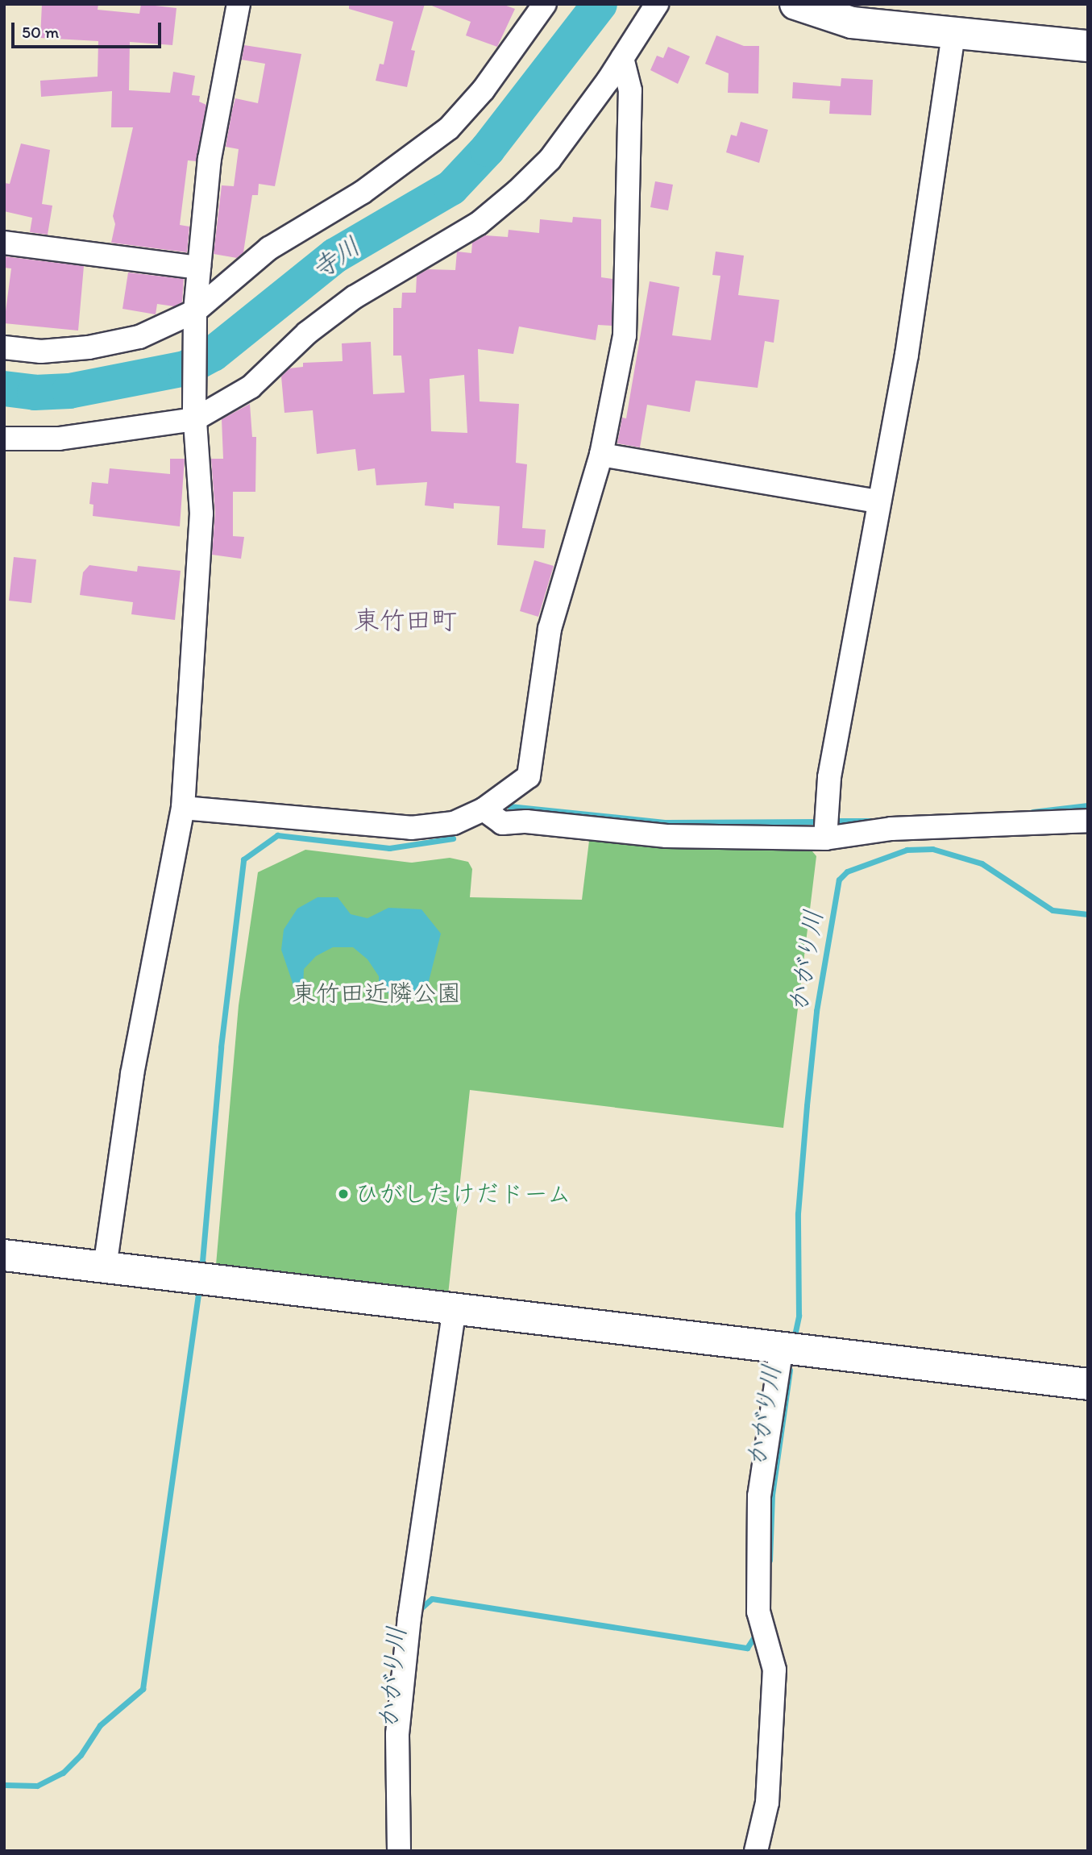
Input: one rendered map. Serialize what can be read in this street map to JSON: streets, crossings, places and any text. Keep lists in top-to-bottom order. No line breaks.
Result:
{"districts":["東竹田町"],"water":["寺川","かがり川"],"parks":["東竹田近隣公園"],"places":["ひがしたけだドーム"],"scale_bar":"50 m"}
